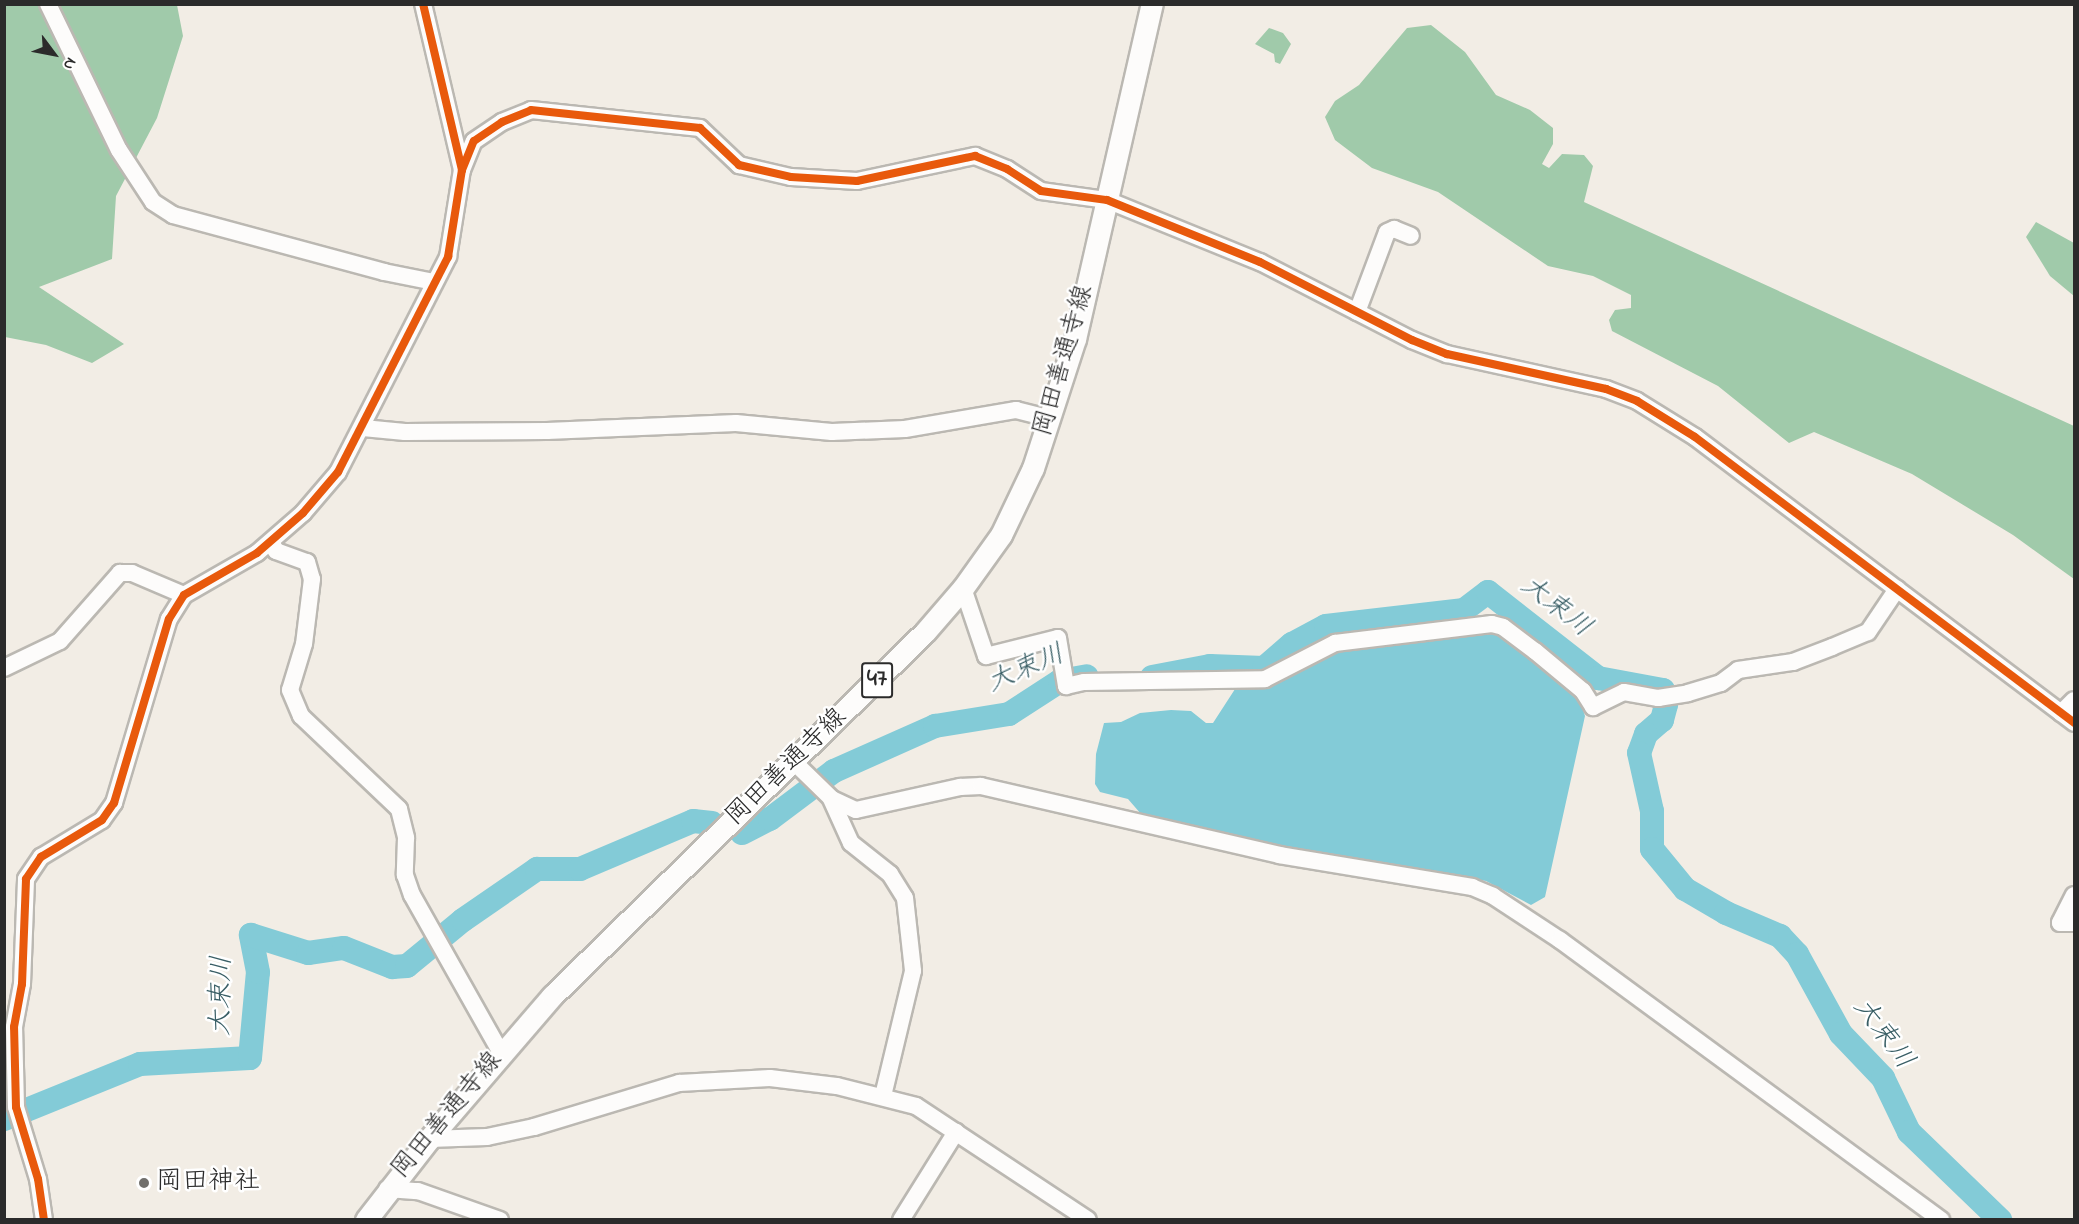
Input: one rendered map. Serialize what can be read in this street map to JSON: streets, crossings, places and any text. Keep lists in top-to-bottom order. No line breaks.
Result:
{"streets":{"main road":["岡田善通寺線","47"]},"water":["大束川"],"places":["岡田神社"],"north":"bottom right"}
